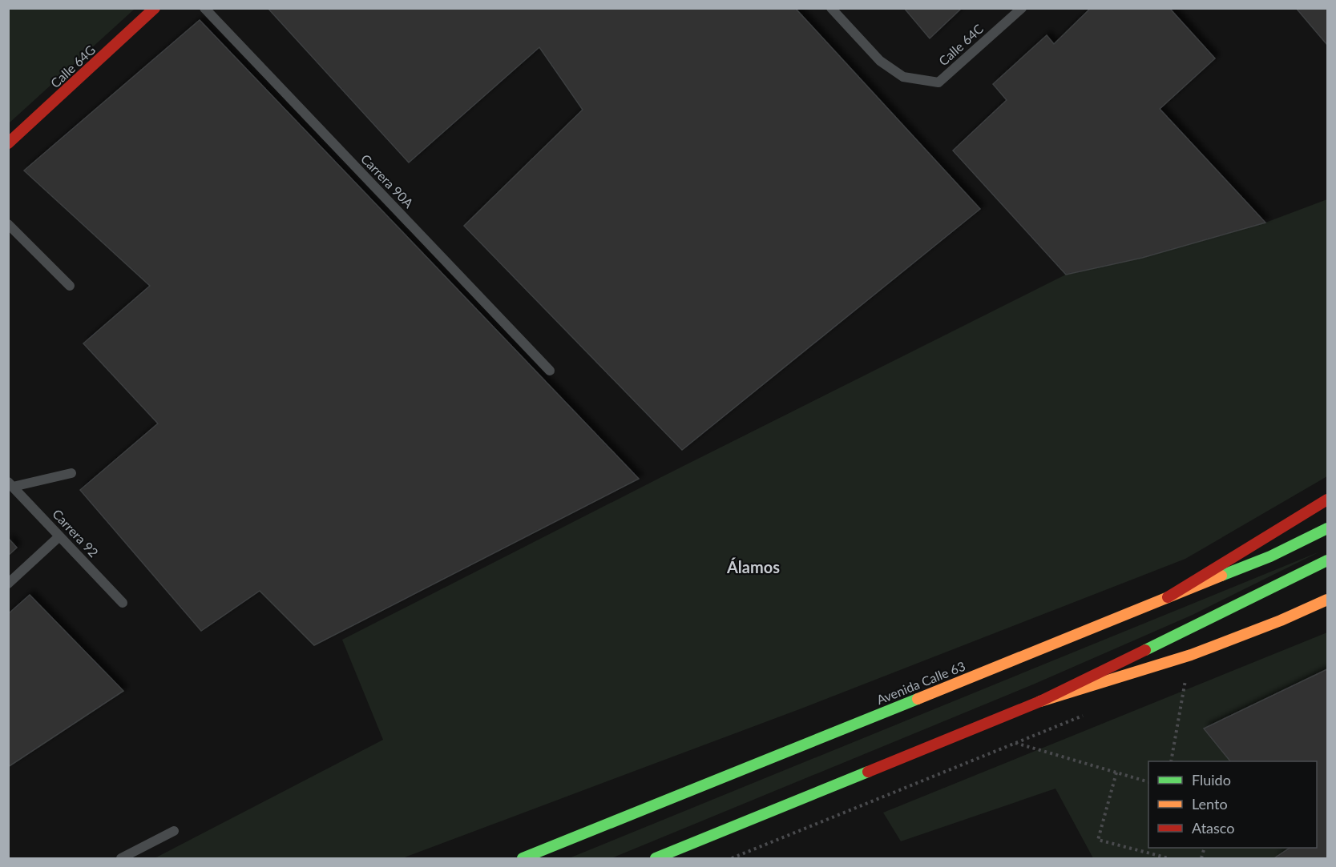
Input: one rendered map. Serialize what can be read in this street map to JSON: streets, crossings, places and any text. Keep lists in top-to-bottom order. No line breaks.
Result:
{"streets":{"main road":["Calle 64G","Avenida Calle 63"],"lane":["Calle 64C","Carrera 90A","Carrera 92"]},"districts":["Álamos"],"legend":["Fluido","Lento","Atasco"]}
